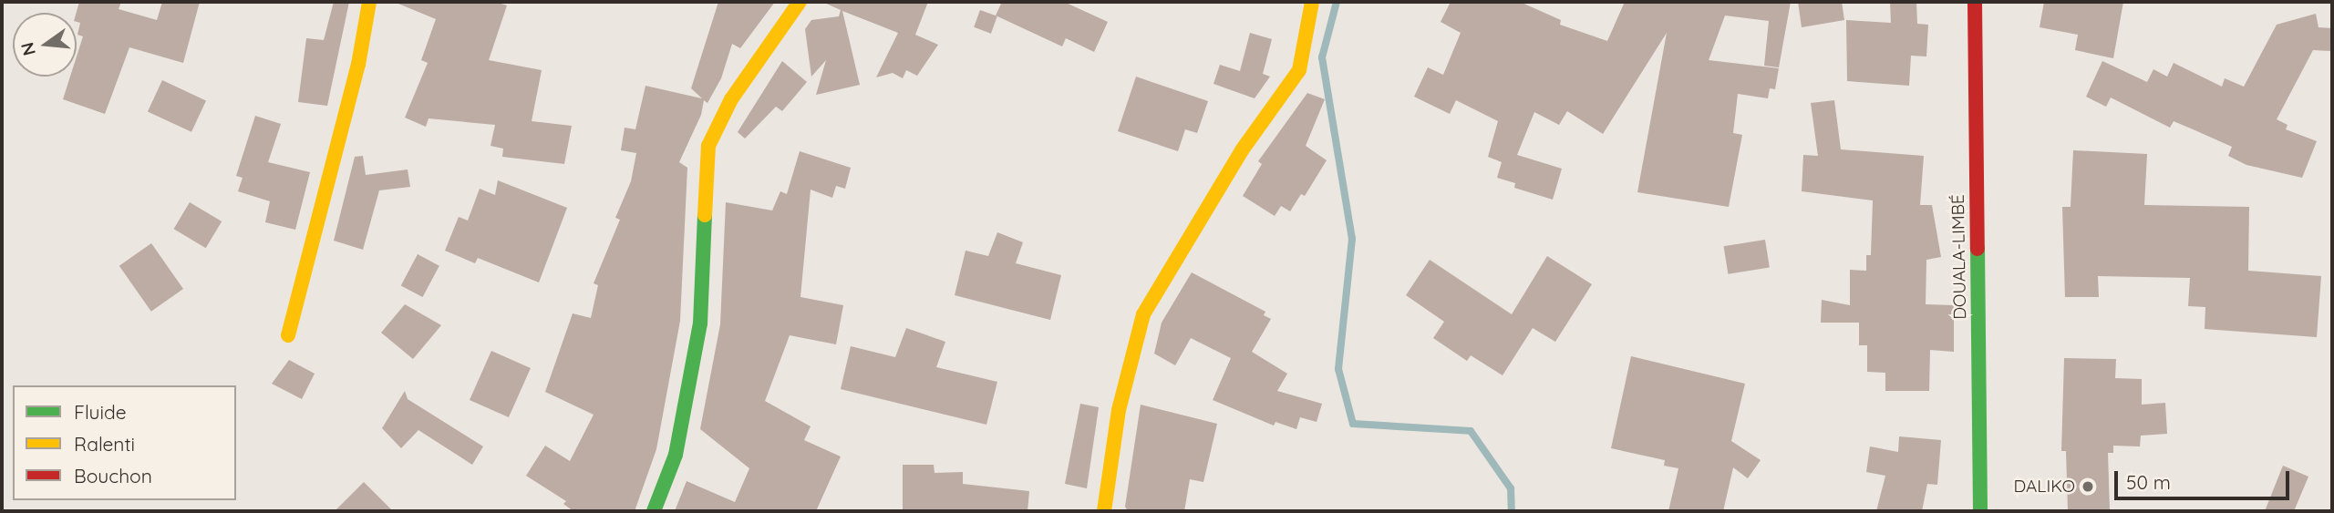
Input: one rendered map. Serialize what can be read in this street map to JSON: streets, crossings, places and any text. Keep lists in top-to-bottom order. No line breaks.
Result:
{"streets":{"main road":["DOUALA-LIMBÉ"]},"places":["DALIKO"],"legend":["Fluide","Ralenti","Bouchon"],"scale_bar":"50 m","north":"left"}
